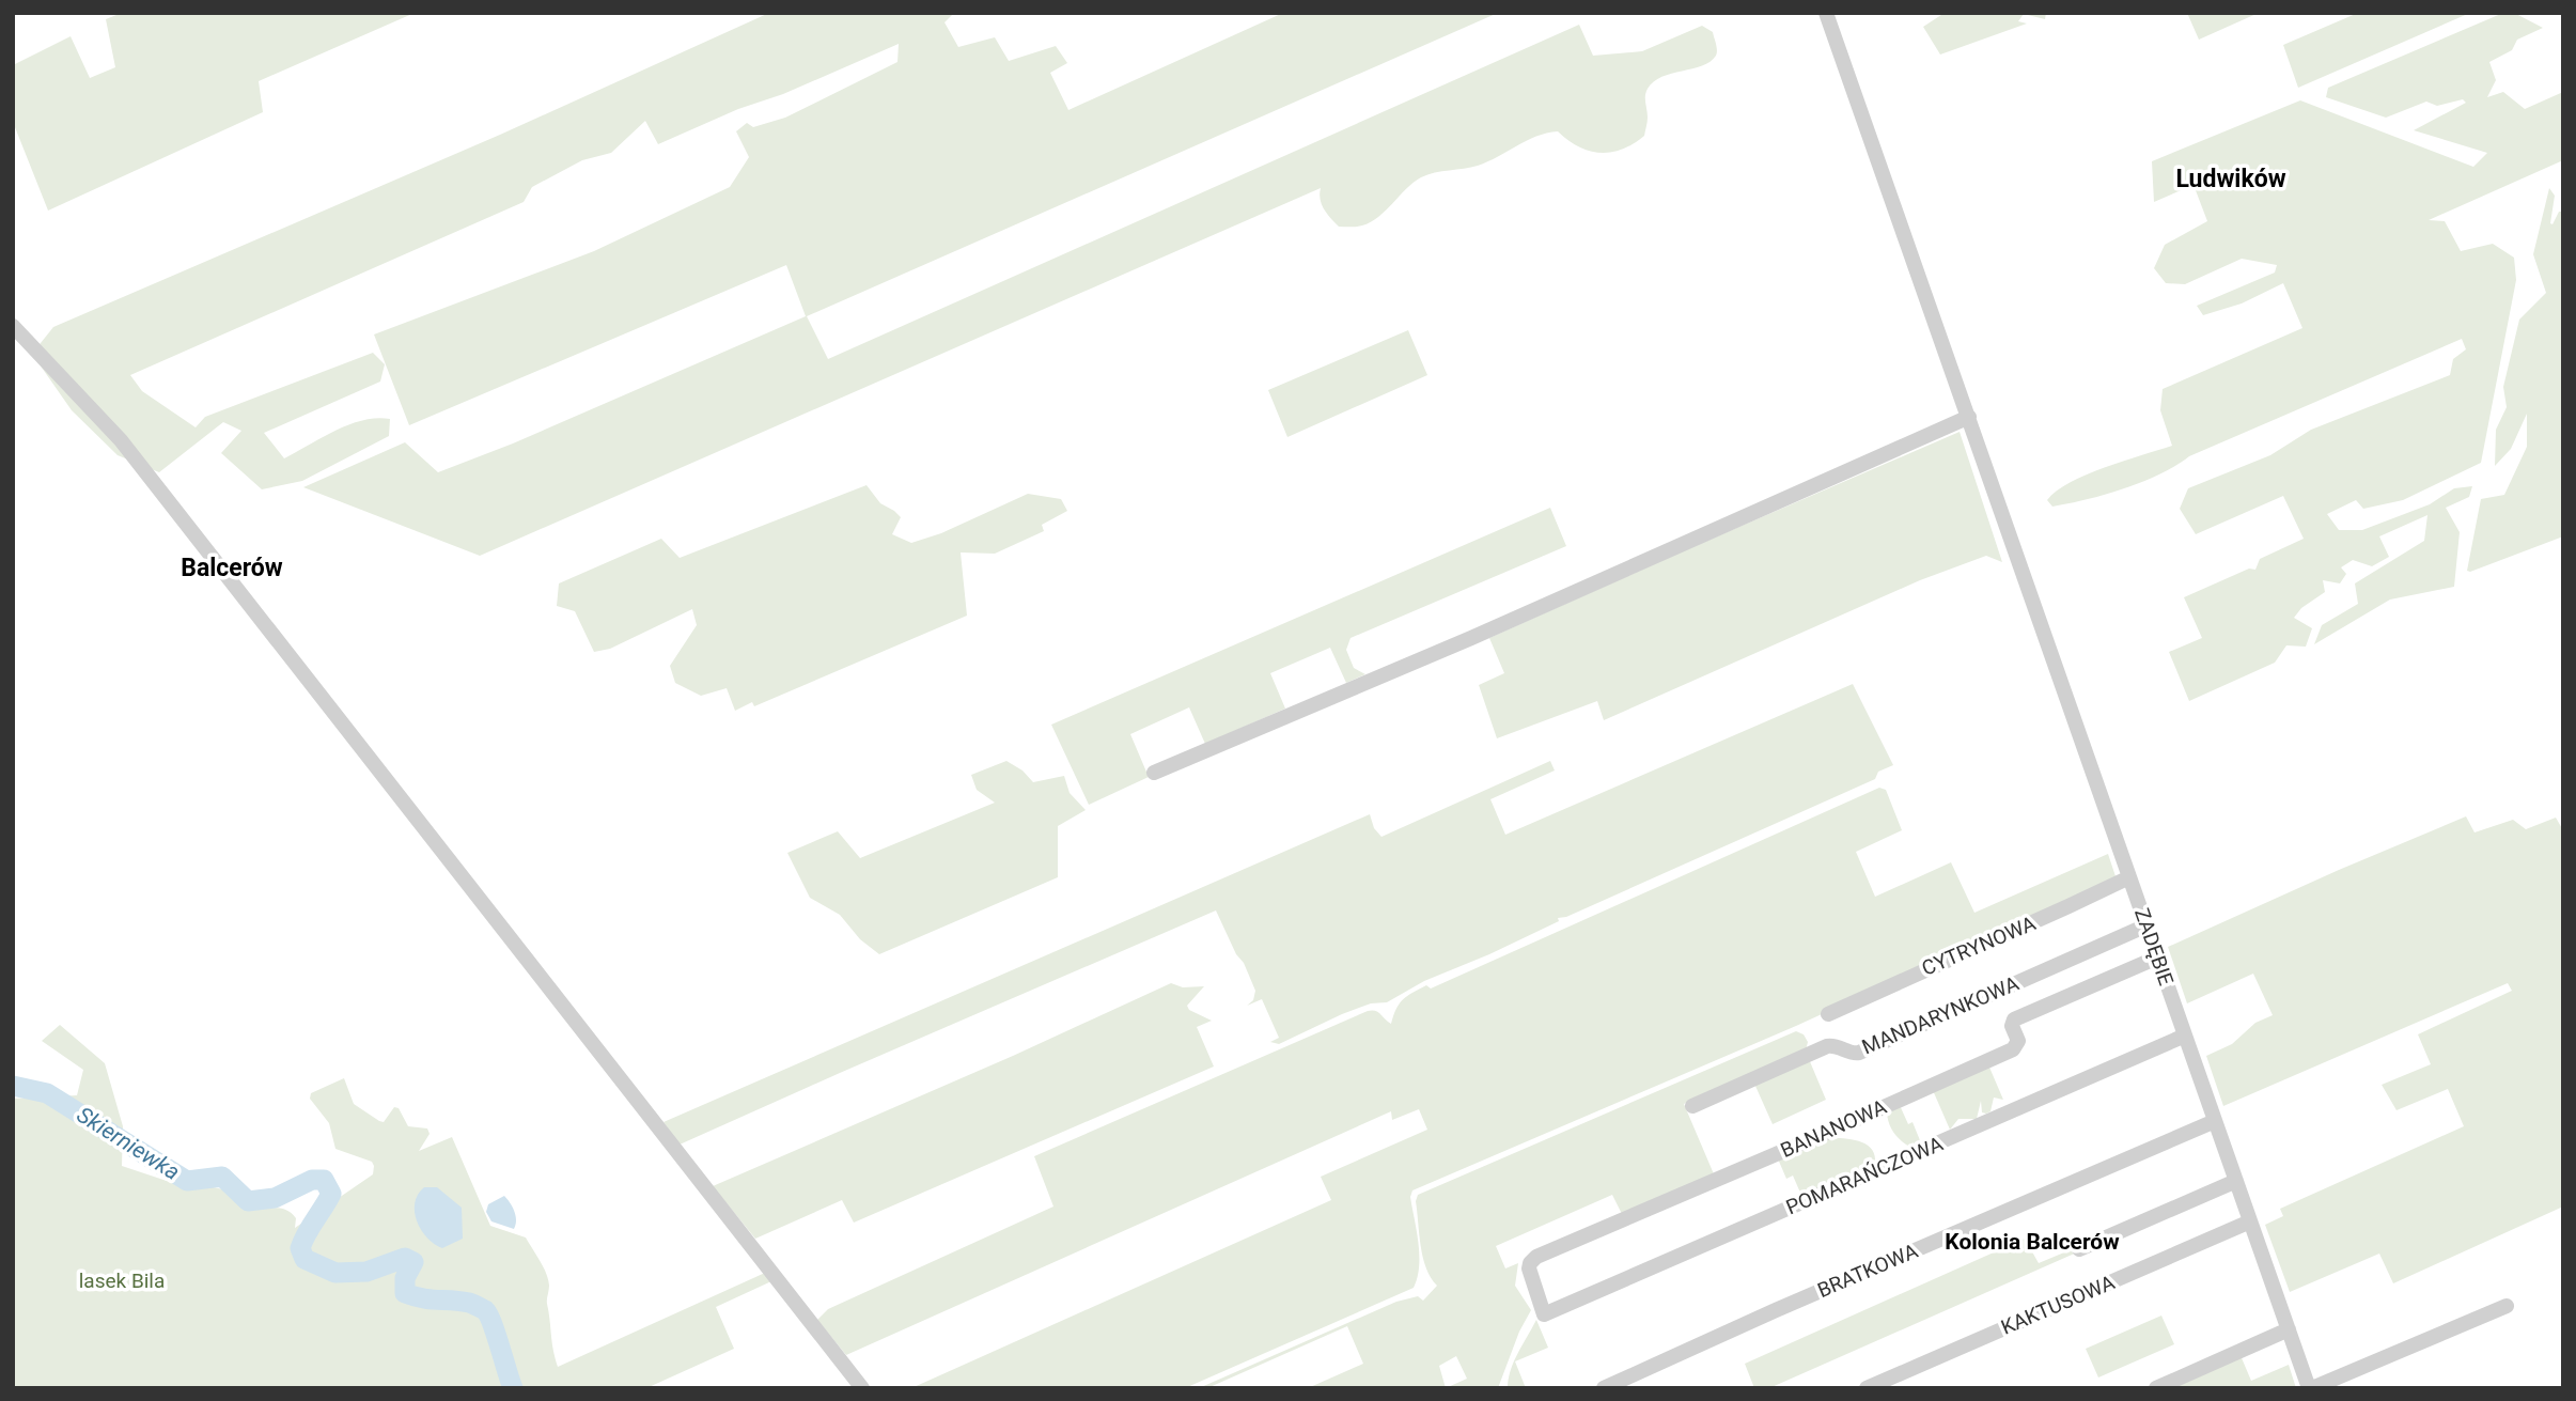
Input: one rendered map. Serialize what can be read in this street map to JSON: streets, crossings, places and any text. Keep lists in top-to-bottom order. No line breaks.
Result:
{"streets":{"street":["CYTRYNOWA","ZADĘBIE","MANDARYNKOWA","BANANOWA","POMARAŃCZOWA","BRATKOWA","KAKTUSOWA"]},"crossings":[["CYTRYNOWA","ZADĘBIE"],["ZADĘBIE","MANDARYNKOWA"],["ZADĘBIE","BANANOWA"],["ZADĘBIE","POMARAŃCZOWA"],["ZADĘBIE","BRATKOWA"],["ZADĘBIE","KAKTUSOWA"],["BANANOWA","POMARAŃCZOWA"]],"districts":["Ludwików","Balcerów","Kolonia Balcerów"],"water":["Skierniewka"],"parks":["lasek Bila"]}
